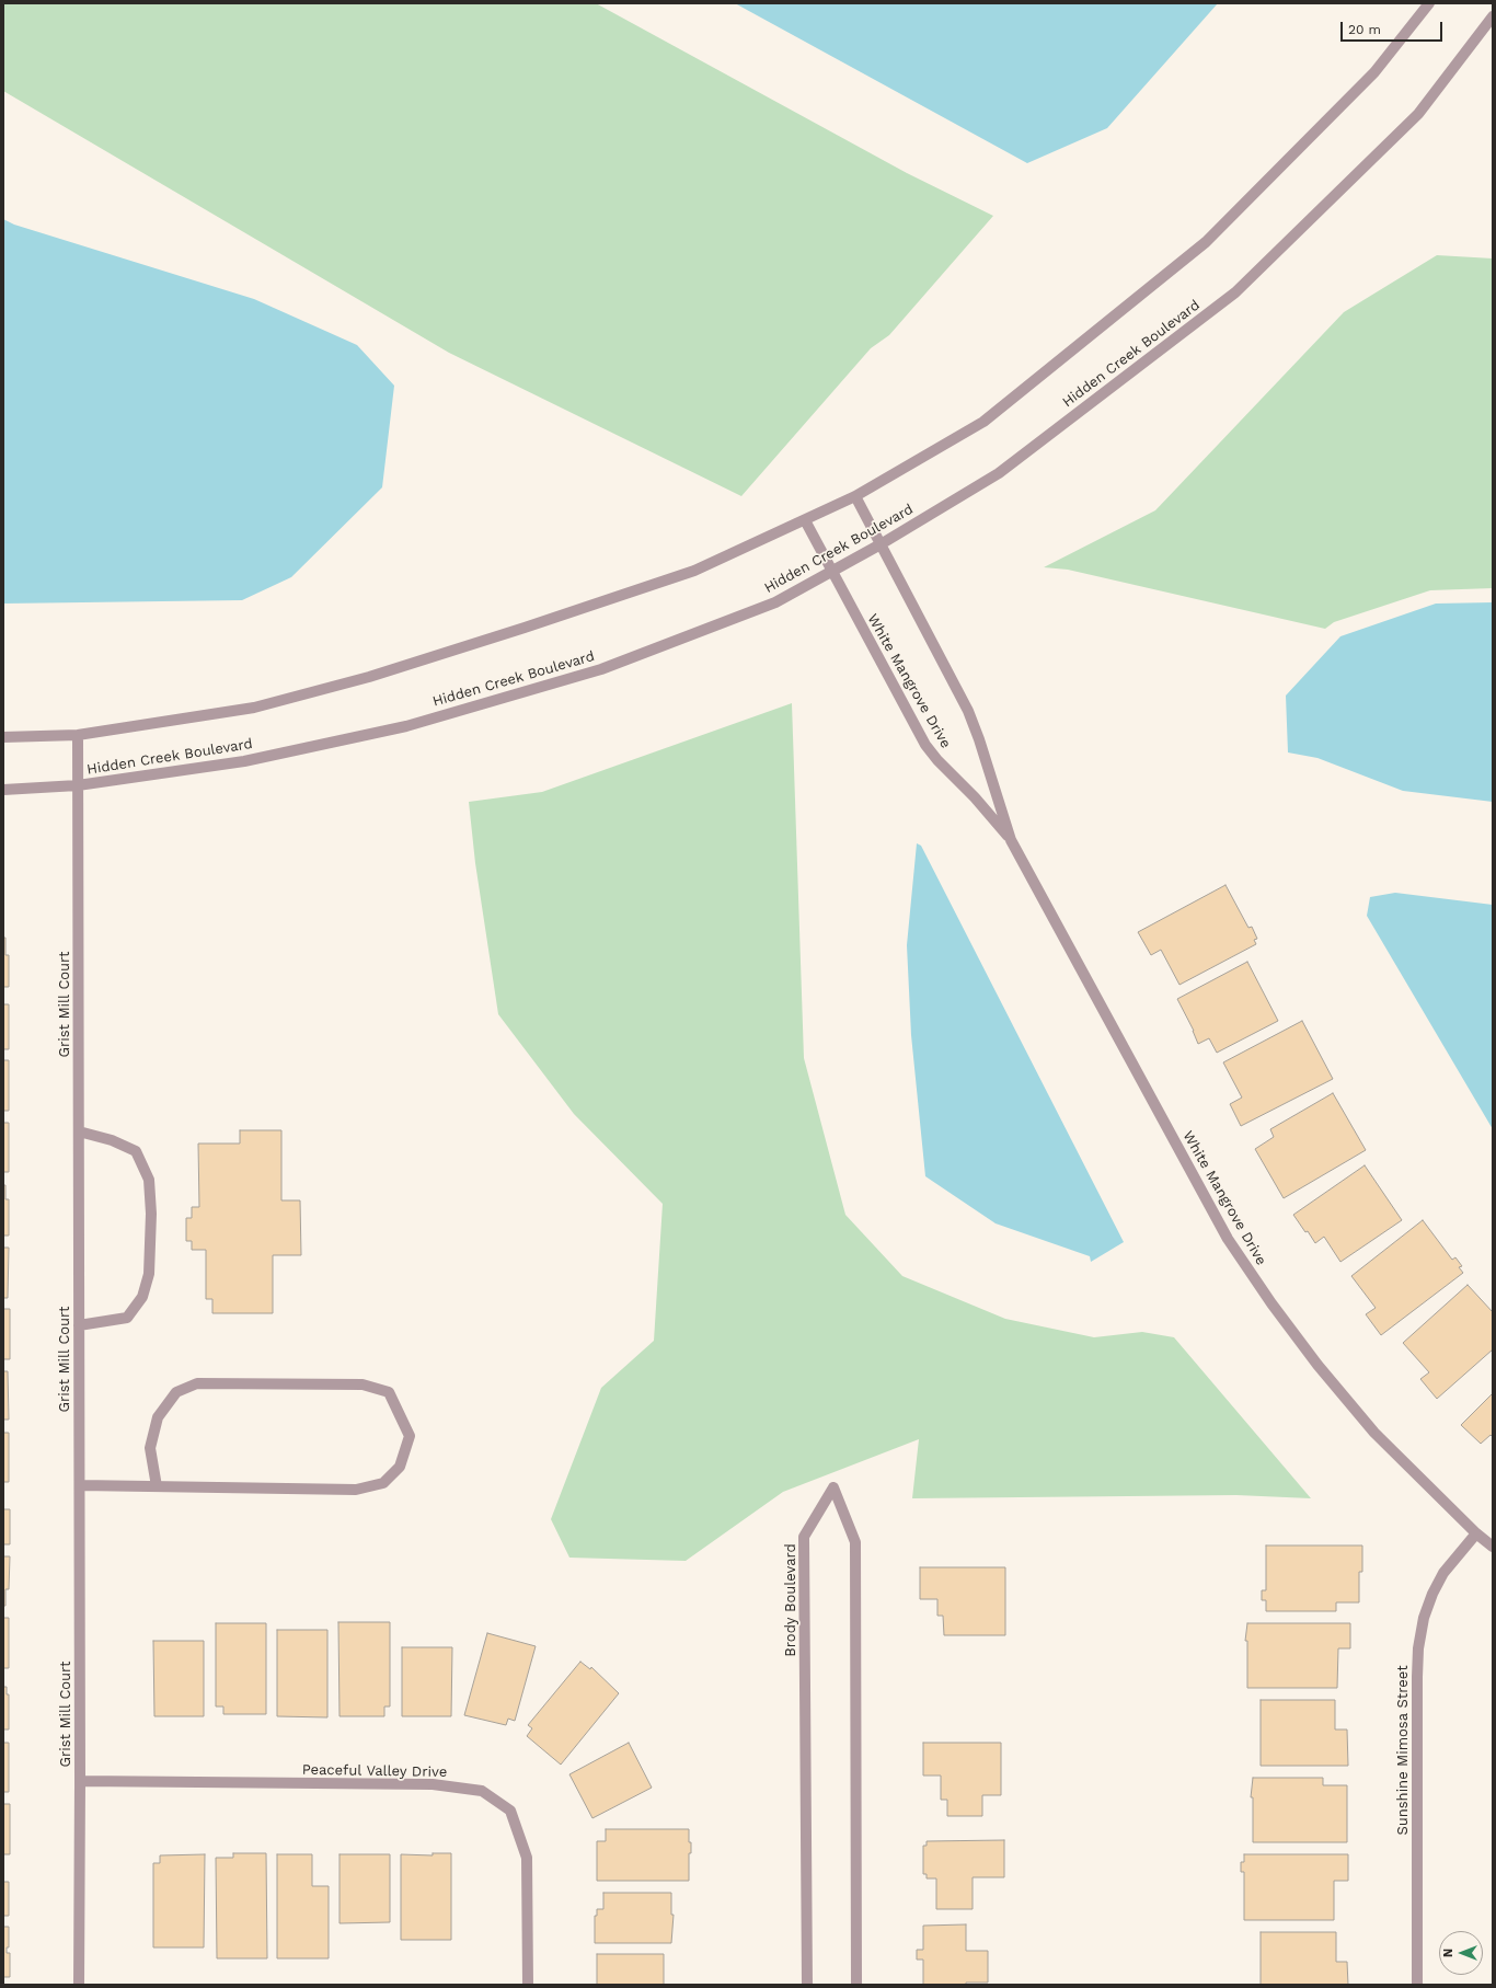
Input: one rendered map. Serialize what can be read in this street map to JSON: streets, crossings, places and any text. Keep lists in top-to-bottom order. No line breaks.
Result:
{"streets":{"street":["Hidden Creek Boulevard","White Mangrove Drive","Grist Mill Court","Brody Boulevard","Sunshine Mimosa Street","Peaceful Valley Drive"]},"crossings":[["Hidden Creek Boulevard","White Mangrove Drive"],["Hidden Creek Boulevard","Grist Mill Court"],["White Mangrove Drive","Sunshine Mimosa Street"],["Grist Mill Court","Peaceful Valley Drive"]],"scale_bar":"20 m","north":"left"}
